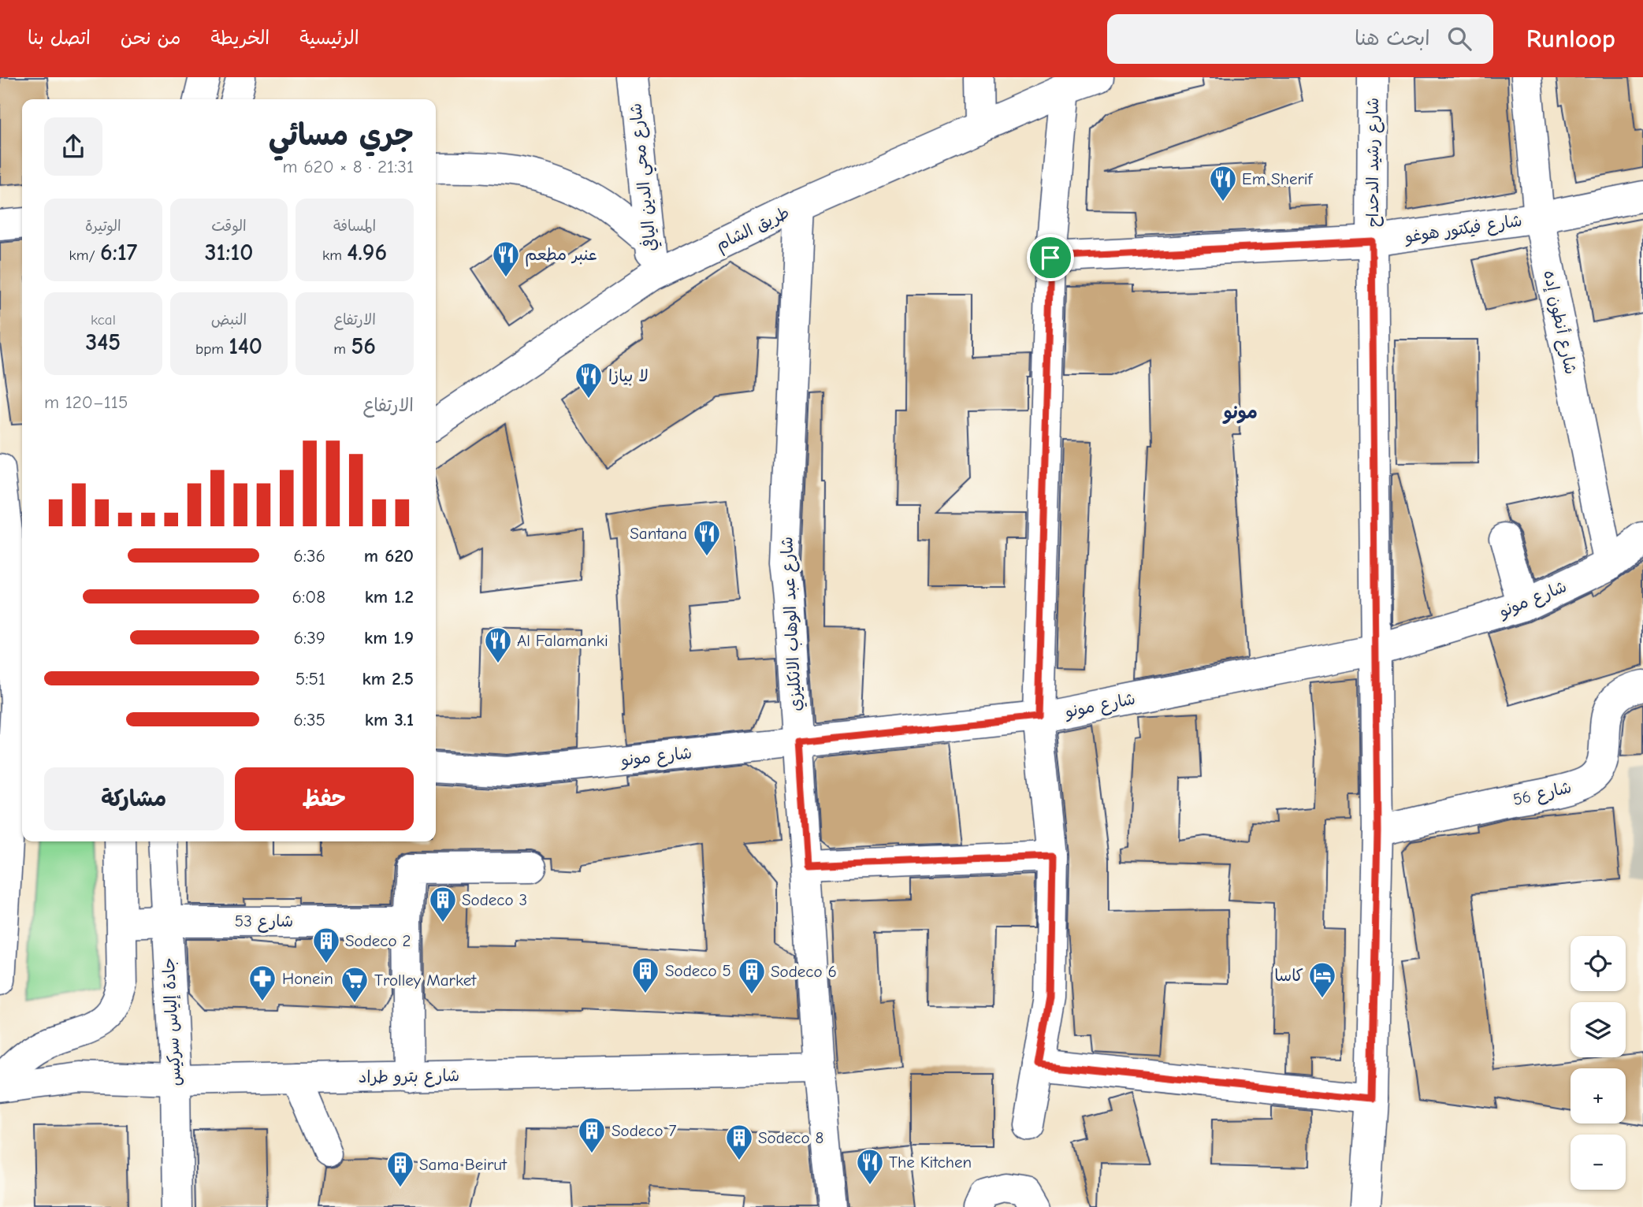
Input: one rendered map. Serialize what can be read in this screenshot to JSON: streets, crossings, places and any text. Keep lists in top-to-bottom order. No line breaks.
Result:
{"streets":{"street":["شارع رشيد الدحداح","شارع محي الدين اليافي","طريق الشام","شارع فيكتور هوغو","شارع أنطون إده","شارع مونو","شارع عبد الوهاب الانكليزي","شارع 56","شارع 53","جادة إلياس سركيس","شارع بترو طراد"]},"crossings":[["شارع رشيد الدحداح","شارع فيكتور هوغو"],["شارع رشيد الدحداح","شارع مونو"],["شارع رشيد الدحداح","شارع 56"],["شارع محي الدين اليافي","طريق الشام"],["طريق الشام","شارع عبد الوهاب الانكليزي"],["شارع فيكتور هوغو","شارع أنطون إده"],["شارع أنطون إده","شارع مونو"],["شارع مونو","شارع عبد الوهاب الانكليزي"],["شارع عبد الوهاب الانكليزي","شارع بترو طراد"],["شارع 53","جادة إلياس سركيس"],["جادة إلياس سركيس","شارع بترو طراد"]],"districts":["مونو"],"places":{"restaurant":["Em Sherif","عنبر مطعم","لا بيازا","Santana","Al Falamanki","The Kitchen"],"building":["Sodeco 3","Sodeco 2","Sodeco 5","Sodeco 6","Sodeco 7","Sodeco 8","Sama Beirut"],"hotel":["كاسا"],"pharmacy":["Honein"],"supermarket":["Trolley Market"]},"page":{"header":"Runloop","search":"ابحث هنا","nav":["الرئيسية","الخريطة","من نحن","اتصل بنا"],"heading":["جري مسائي","21:31 · 8 × 620 m"],"stats":[["المسافة","4.96 km"],["الوقت","31:10"],["الوتيرة","6:17 /km"],["الارتفاع","56 m"],["النبض","140 bpm"],["kcal","345"]],"chart":["الارتفاع","115–120 m"],"list":[{"name":"620 m","note":"6:36"},{"name":"1.2 km","note":"6:08"},{"name":"1.9 km","note":"6:39"},{"name":"2.5 km","note":"5:51"},{"name":"3.1 km","note":"6:35"}],"buttons":["حفظ","مشاركة"],"map_buttons":["+","−"]}}
